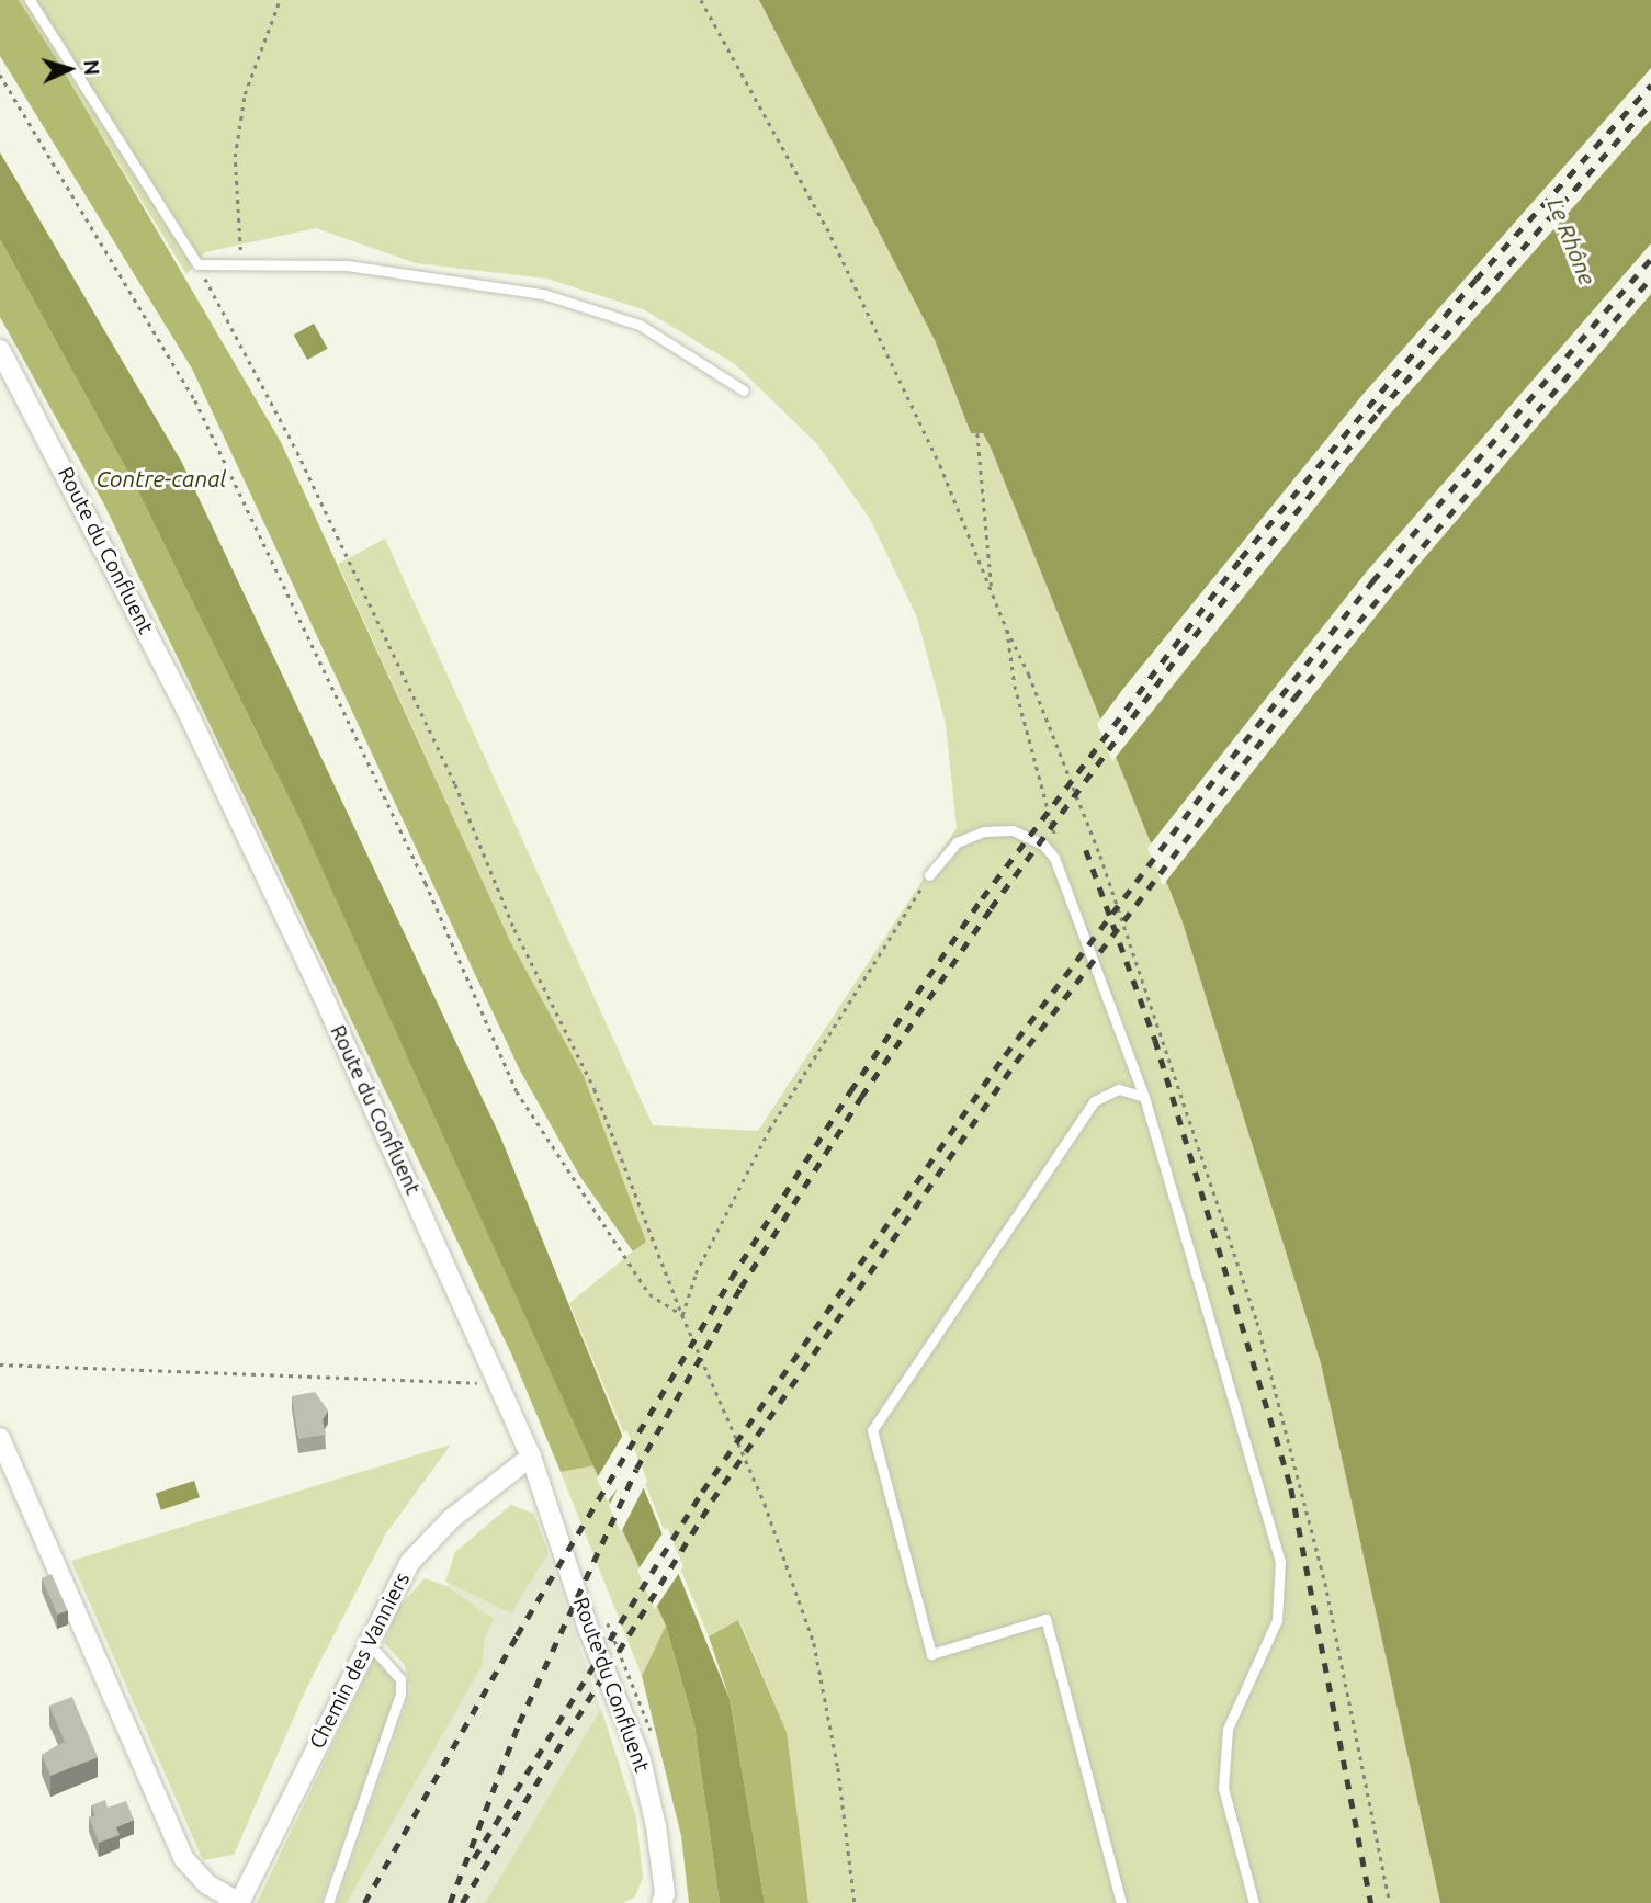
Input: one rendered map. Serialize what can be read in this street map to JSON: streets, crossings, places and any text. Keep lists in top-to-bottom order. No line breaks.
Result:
{"streets":{"street":["Route du Confluent","Chemin des Vanniers"]},"crossings":[["Route du Confluent","Chemin des Vanniers"]],"water":["Le Rhône","Contre-canal"],"north":"right"}
